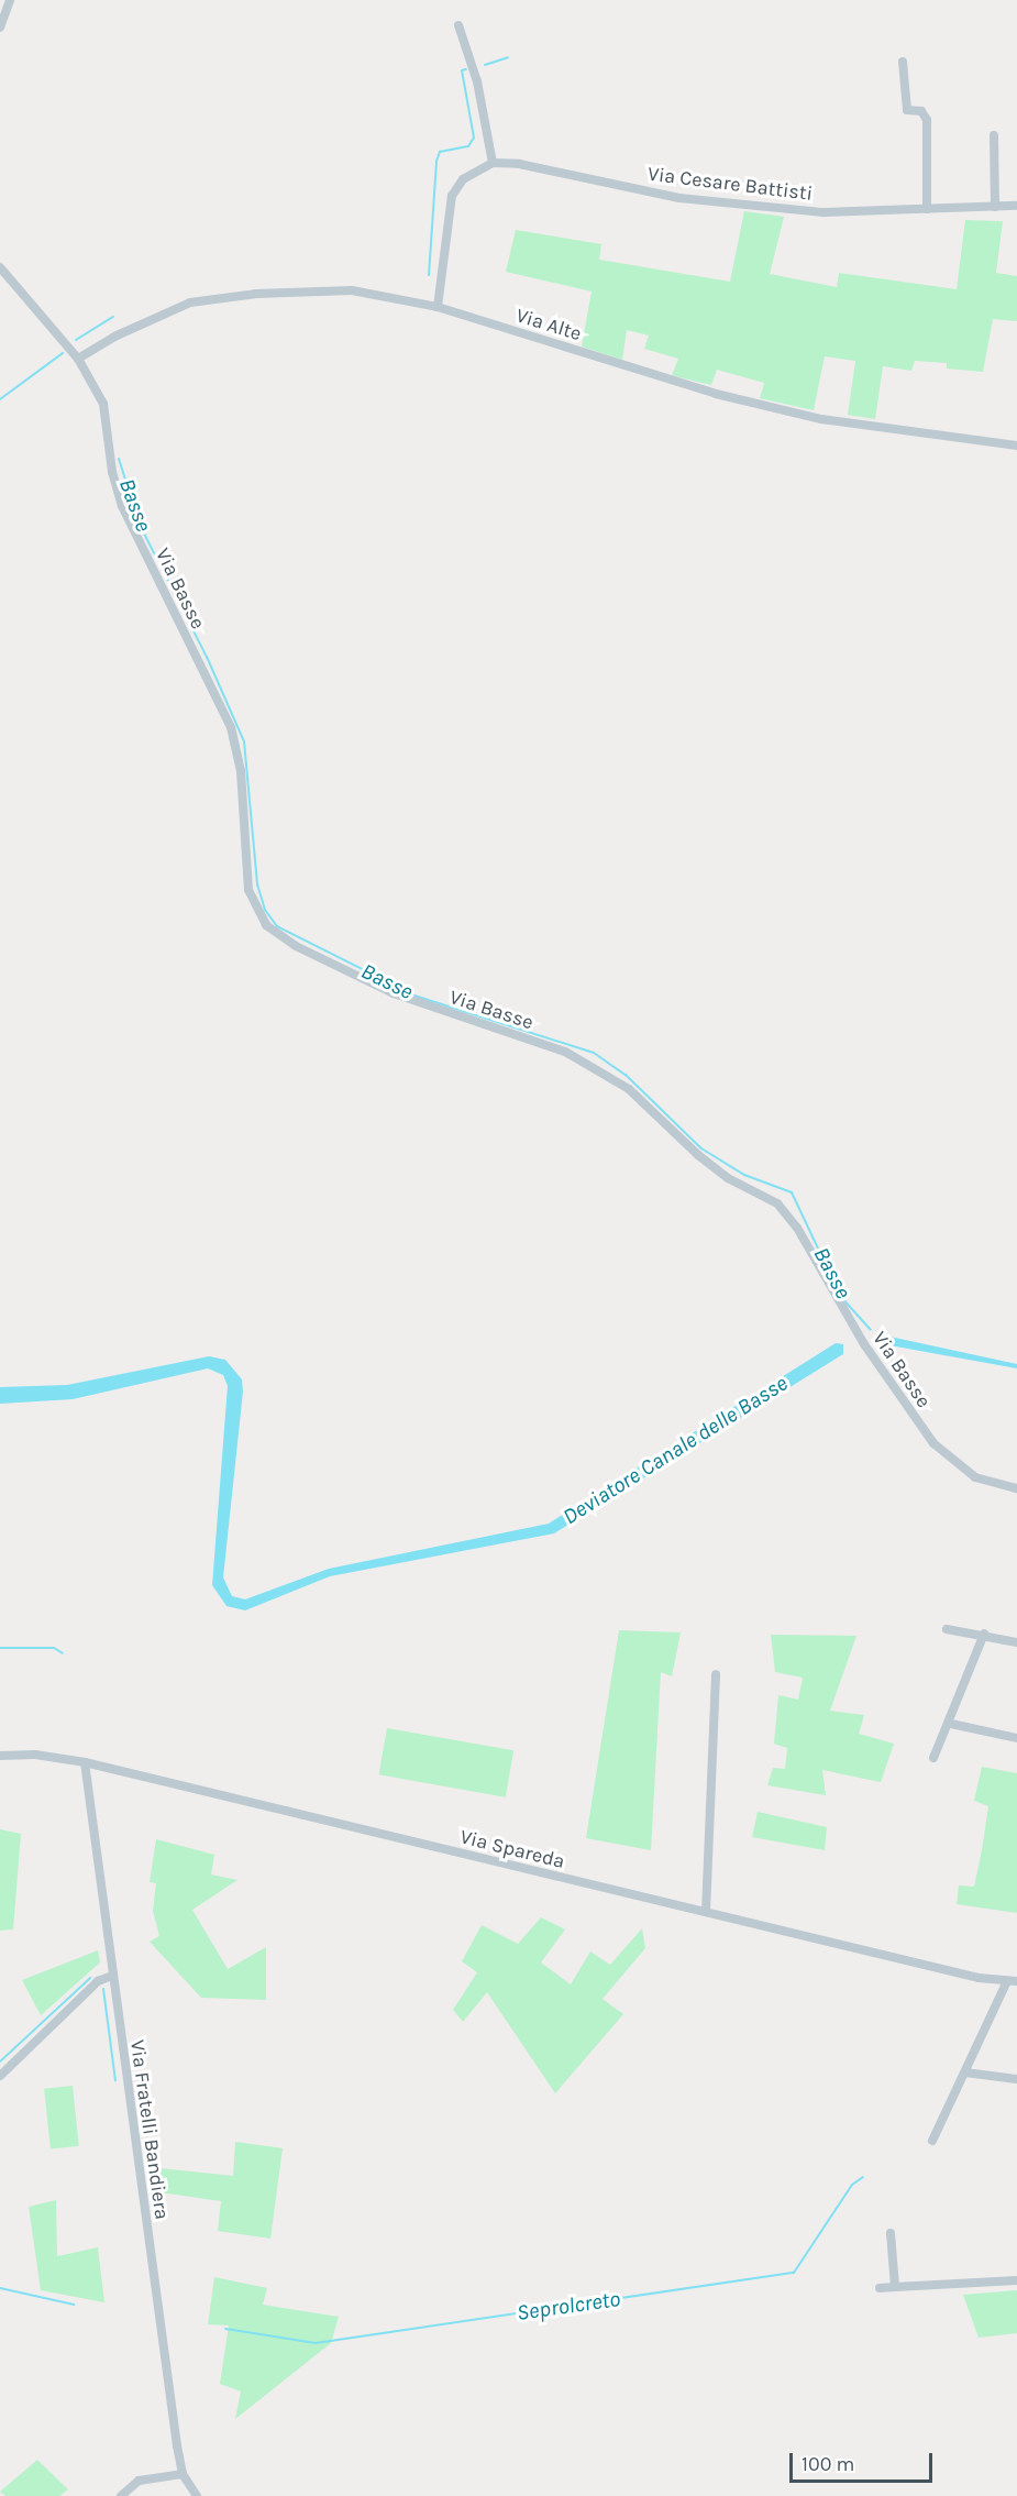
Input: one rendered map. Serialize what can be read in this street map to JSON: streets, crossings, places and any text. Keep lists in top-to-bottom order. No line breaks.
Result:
{"streets":{"street":["Via Cesare Battisti","Via Alte","Via Basse","Via Spareda","Via Fratelli Bandiera"]},"crossings":[["Via Alte","Via Basse"],["Via Spareda","Via Fratelli Bandiera"]],"water":["Basse","Deviatore Canale delle Basse","Seprolcreto"],"scale_bar":"100 m"}
